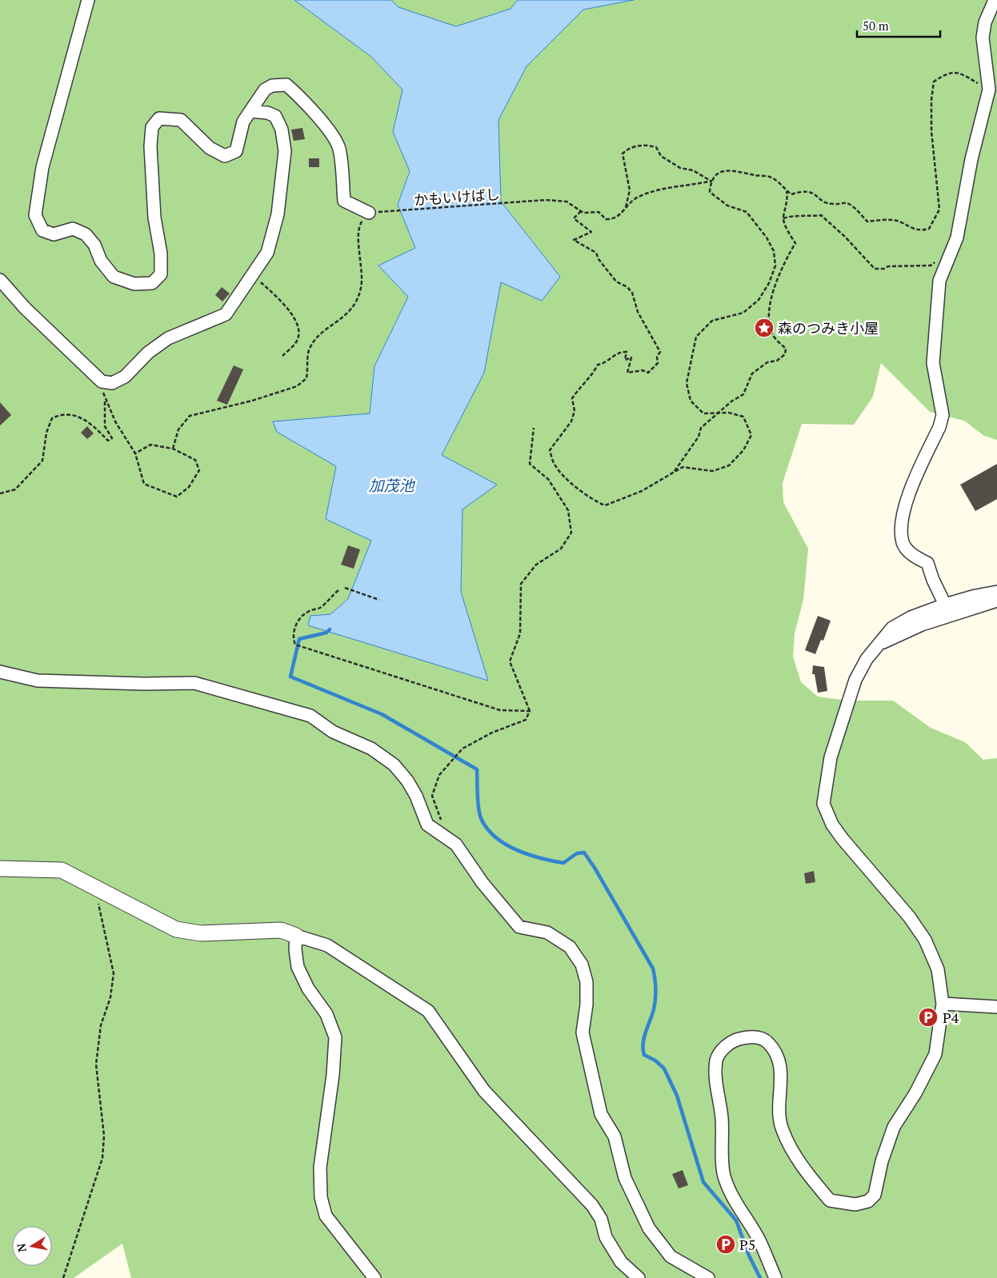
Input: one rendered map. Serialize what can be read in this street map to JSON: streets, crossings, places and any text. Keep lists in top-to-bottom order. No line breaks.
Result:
{"streets":{"path":["かもいけばし"]},"water":["加茂池"],"places":{"place":["森のつみき小屋"],"parking":["P4","P5"]},"scale_bar":"50 m","north":"left"}
